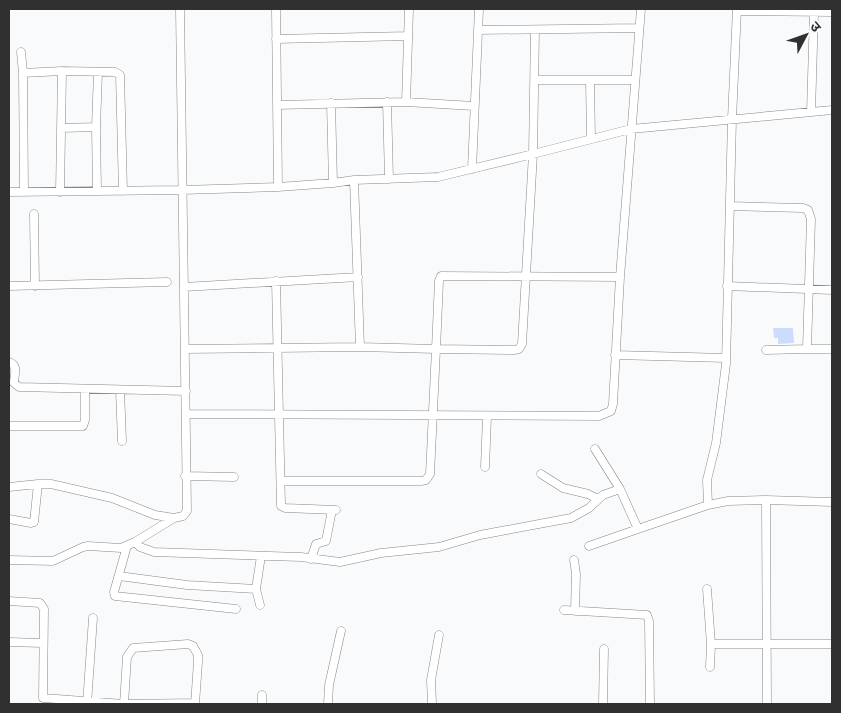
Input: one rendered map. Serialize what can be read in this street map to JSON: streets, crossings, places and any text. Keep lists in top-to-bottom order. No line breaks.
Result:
{"north":"top right"}
